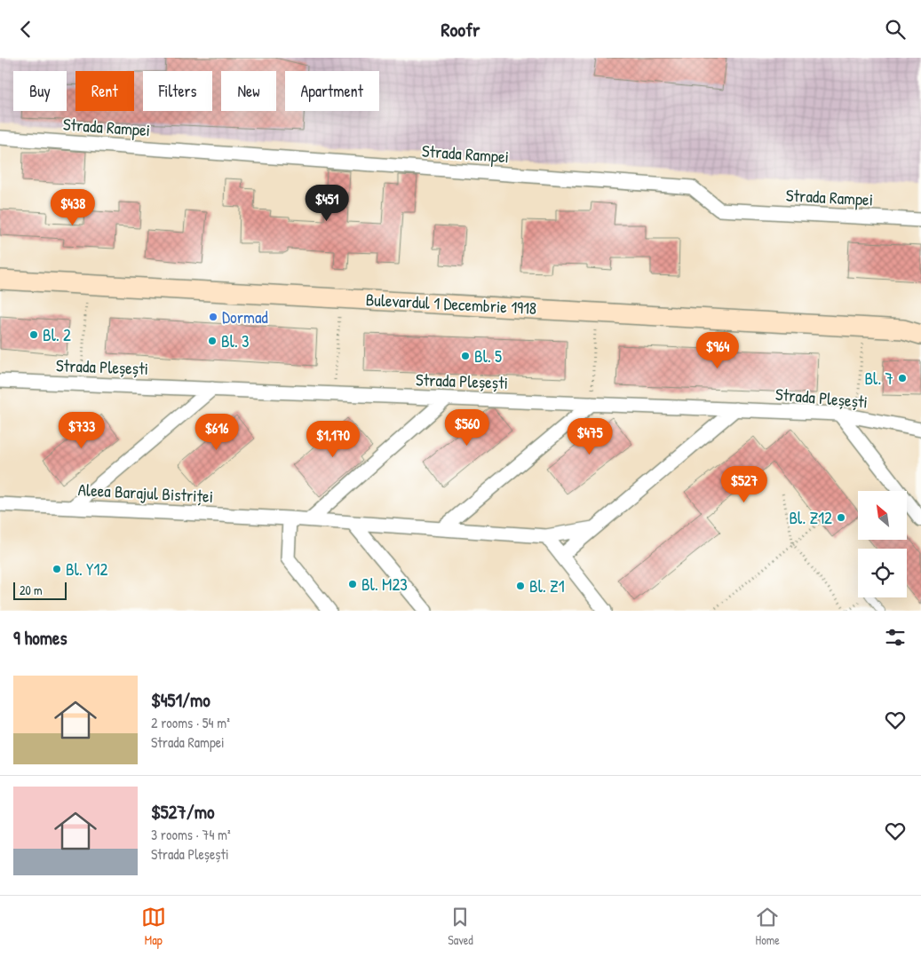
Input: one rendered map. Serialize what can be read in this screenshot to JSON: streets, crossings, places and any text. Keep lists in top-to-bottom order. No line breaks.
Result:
{"streets":{"main road":["Bulevardul 1 Decembrie 1918"],"street":["Strada Rampei","Strada Pleșești","Aleea Barajul Bistriței"]},"places":["Dormad","Bl. 2","Bl. 3","Bl. 5","Bl. 7","Bl. Z12","Bl. Y12","Bl. M23","Bl. Z1"],"scale_bar":"20 m","north":"top left","page":{"header":"Roofr","chip":["Buy","Rent","Filters","New","Apartment"],"price":["$451","$438","$964","$560","$733","$616","$475","$1,170","$527"],"scale":"20 m","heading":"9 homes","list":[{"name":"$451/mo","note":"2 rooms · 54 m² · Strada Rampei"},{"name":"$527/mo","note":"3 rooms · 74 m² · Strada Pleșești"}],"tabs":["Map","Saved","Home"]}}
